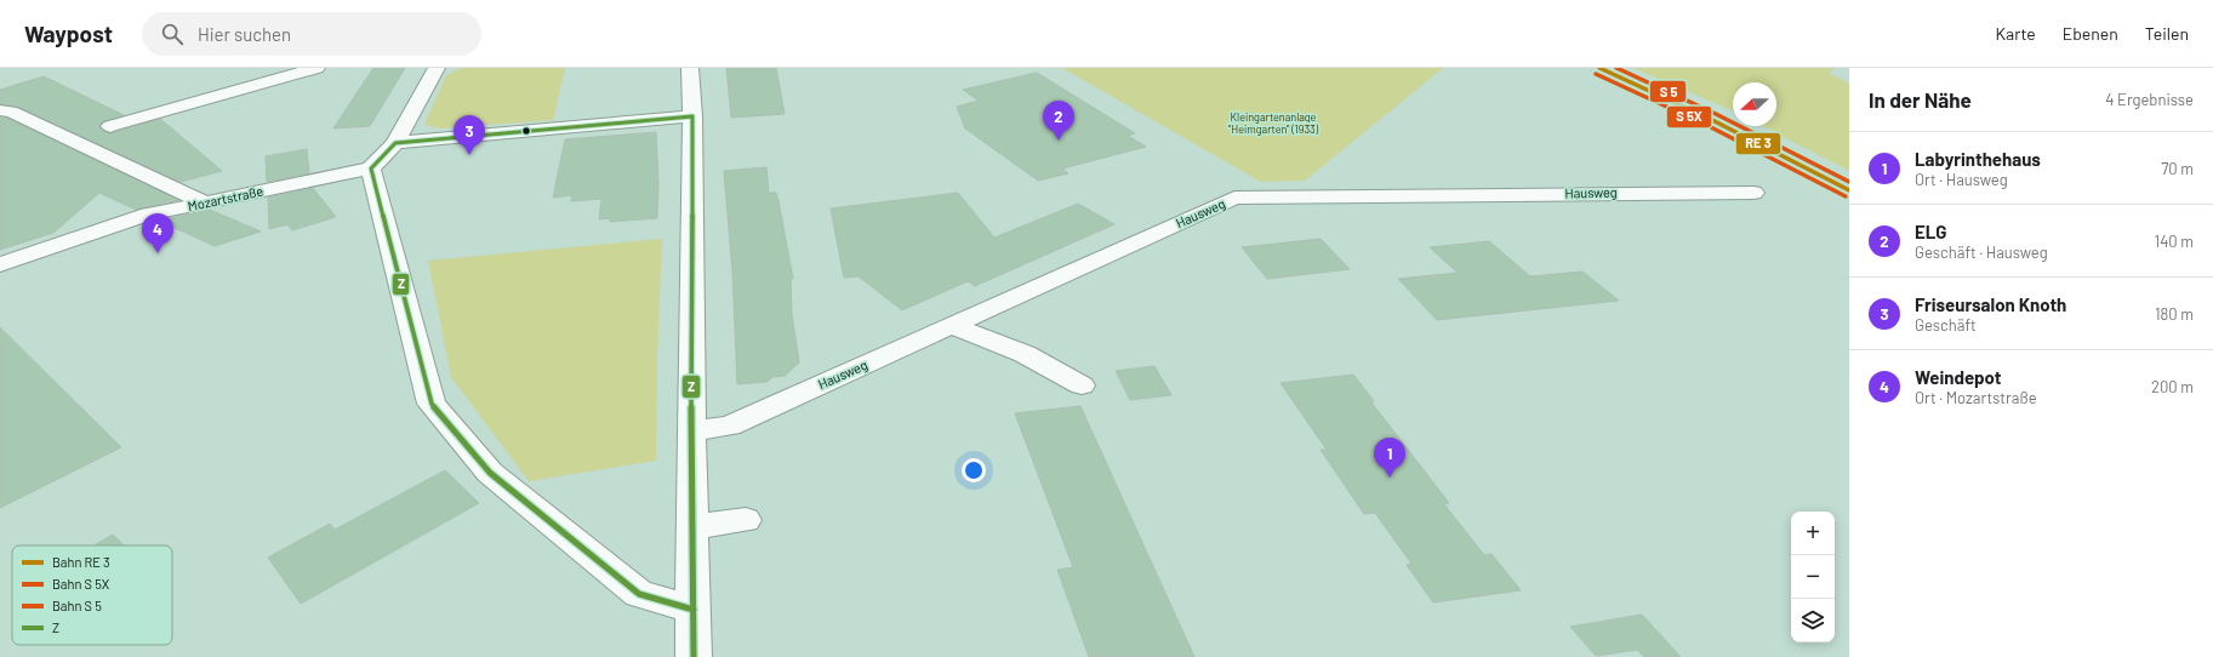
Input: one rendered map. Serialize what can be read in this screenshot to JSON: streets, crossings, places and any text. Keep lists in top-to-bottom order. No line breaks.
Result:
{"streets":{"street":["Hausweg","Mozartstraße"]},"parks":["Kleingartenanlage \"Heimgarten\" (1933)"],"lines":["transit line Z"],"legend":["Bahn RE 3","Bahn S 5X","Bahn S 5","Z"],"north":"left","page":{"header":"Waypost","search":"Hier suchen","nav":["Karte","Ebenen","Teilen"],"heading":["In der Nähe","4 Ergebnisse"],"pins":["2","3","4","1"],"list":[{"mark":"1","name":"Labyrinthehaus","note":"Ort · Hausweg","value":"70 m"},{"mark":"2","name":"ELG","note":"Geschäft · Hausweg","value":"140 m"},{"mark":"3","name":"Friseursalon Knoth","note":"Geschäft","value":"180 m"},{"mark":"4","name":"Weindepot","note":"Ort · Mozartstraße","value":"200 m"}],"map_buttons":["+","−"]}}
